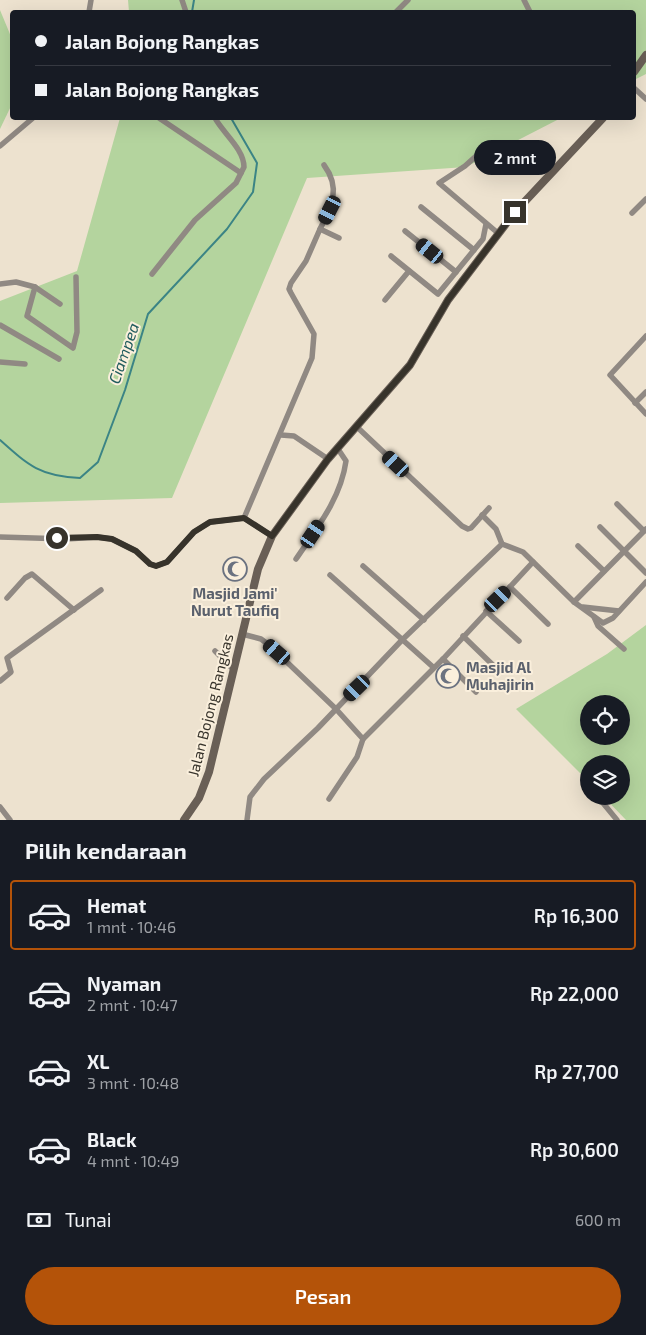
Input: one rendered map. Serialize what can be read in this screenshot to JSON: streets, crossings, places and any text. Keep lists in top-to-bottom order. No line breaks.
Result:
{"streets":{"main road":["Jalan Bojong Rangkas"]},"water":["Ciampea"],"places":{"mosque":["Masjid Jami' Nurut Taufiq","Masjid Al Muhajirin"]},"page":{"banner":["Jalan Bojong Rangkas","Jalan Bojong Rangkas"],"bubble":"2 mnt","heading":"Pilih kendaraan","list":[{"name":"Hemat","note":"1 mnt · 10:46","value":"Rp 16,300"},{"name":"Nyaman","note":"2 mnt · 10:47","value":"Rp 22,000"},{"name":"XL","note":"3 mnt · 10:48","value":"Rp 27,700"},{"name":"Black","note":"4 mnt · 10:49","value":"Rp 30,600"}],"pay":["Tunai","600 m"],"buttons":"Pesan"}}
